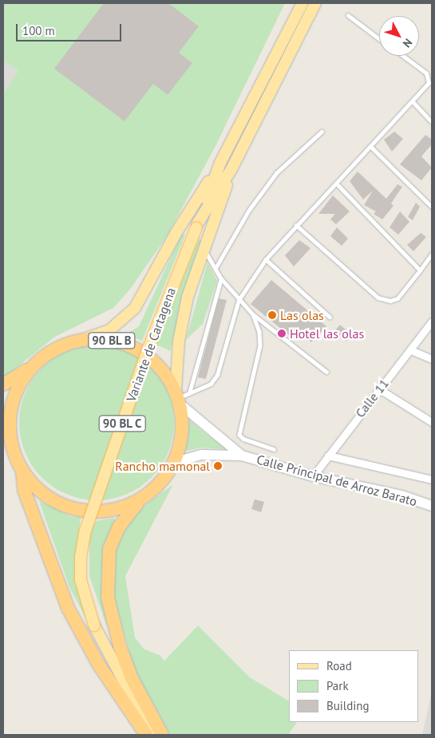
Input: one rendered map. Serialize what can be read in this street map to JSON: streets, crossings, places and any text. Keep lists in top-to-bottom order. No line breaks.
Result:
{"streets":{"highway":["90 BL B"],"main road":["Variante de Cartagena","90 BL C"],"street":["Calle 11","Calle Principal de Arroz Barato"]},"crossings":[["90 BL B","Calle Principal de Arroz Barato"],["Calle 11","Calle Principal de Arroz Barato"]],"places":["Las olas","Hotel las olas","Rancho mamonal"],"legend":["Road","Park","Building"],"scale_bar":"100 m","north":"bottom right"}
